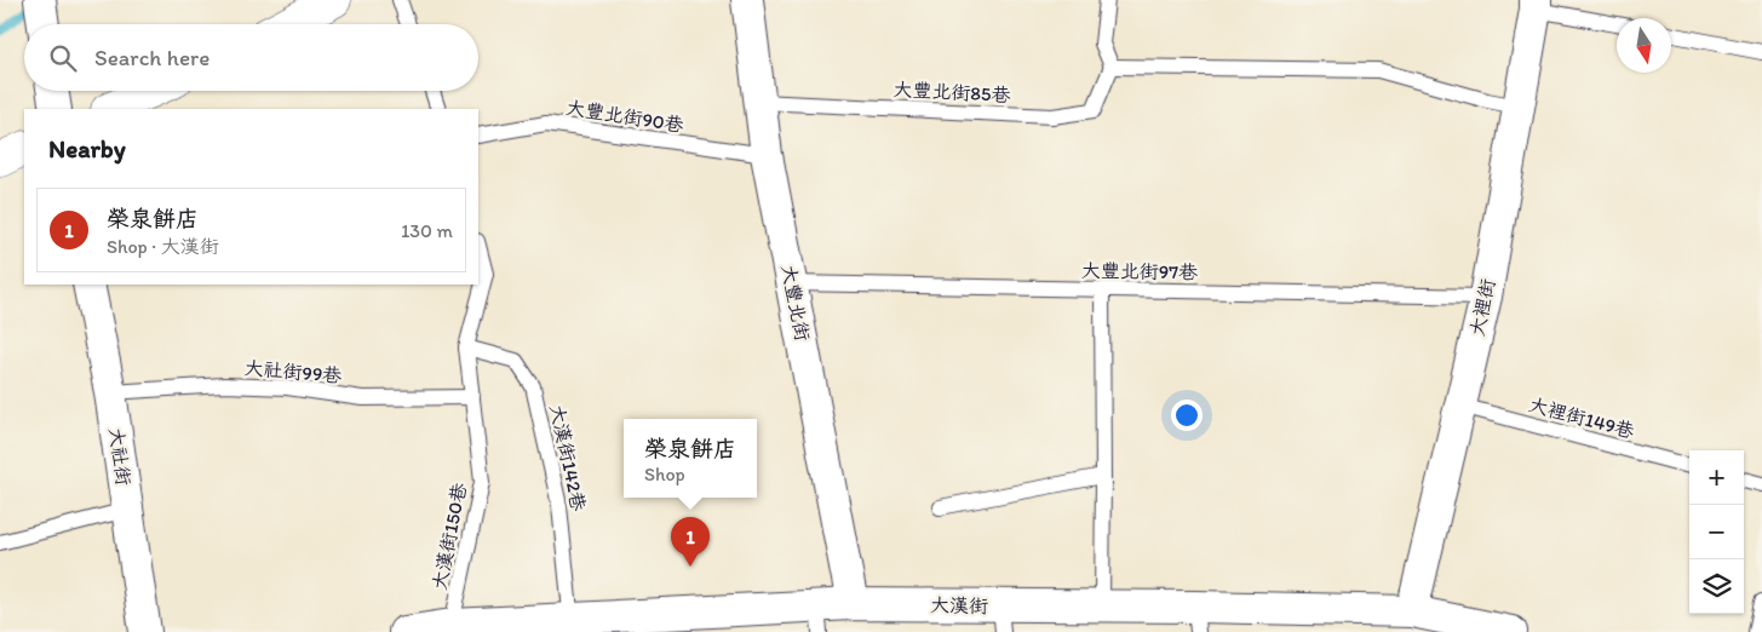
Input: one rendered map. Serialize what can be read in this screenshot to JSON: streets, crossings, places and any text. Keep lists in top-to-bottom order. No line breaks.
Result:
{"streets":{"street":["大豐北街","大裡街","大社街","大漢街"],"lane":["大豐北街85巷","大豐北街90巷","大豐北街97巷","大社街99巷","大裡街149巷","大漢街142巷","大漢街150巷"]},"crossings":[["大豐北街85巷","大豐北街"],["大豐北街90巷","大豐北街"],["大豐北街97巷","大豐北街"],["大豐北街97巷","大裡街"],["大豐北街","大漢街"],["大裡街","大裡街149巷"],["大裡街","大漢街"],["大社街99巷","大社街"],["大社街99巷","大漢街150巷"],["大漢街142巷","大漢街150巷"],["大漢街142巷","大漢街"],["大漢街150巷","大漢街"]],"north":"bottom","page":{"search":"Search here","heading":"Nearby","list":[{"mark":"1","name":"榮泉餅店","note":"Shop · 大漢街","value":"130 m"}],"popup":["榮泉餅店","Shop"],"map_buttons":["+","−"],"pins":"1"}}
